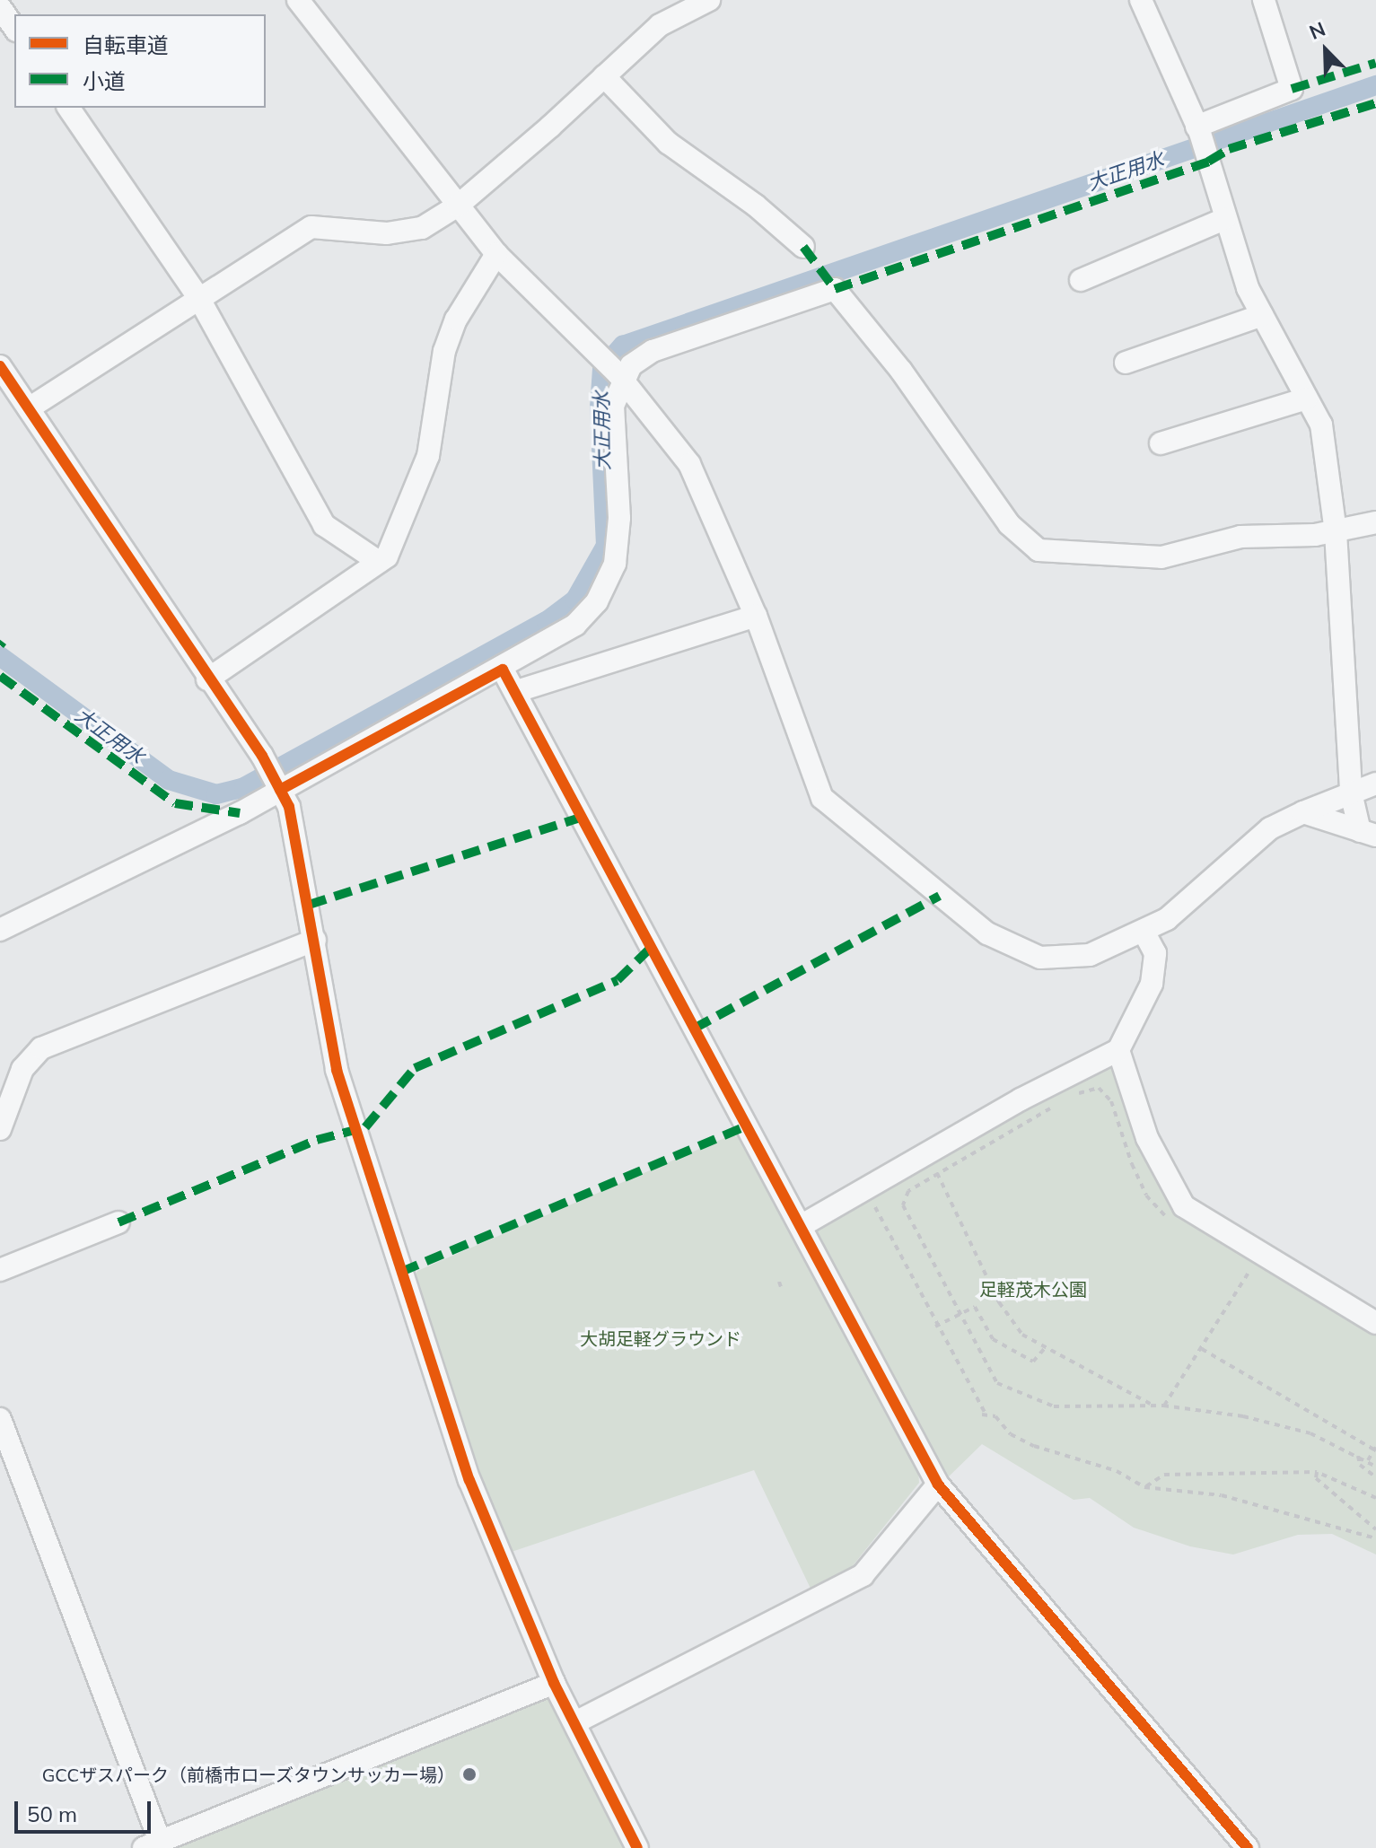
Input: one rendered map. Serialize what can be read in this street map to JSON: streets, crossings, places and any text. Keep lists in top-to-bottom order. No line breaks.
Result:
{"water":["大正用水"],"parks":["足軽茂木公園","大胡足軽グラウンド"],"places":["GCCザスパーク（前橋市ローズタウンサッカー場）"],"legend":["自転車道","小道"],"scale_bar":"50 m","north":"top left"}
